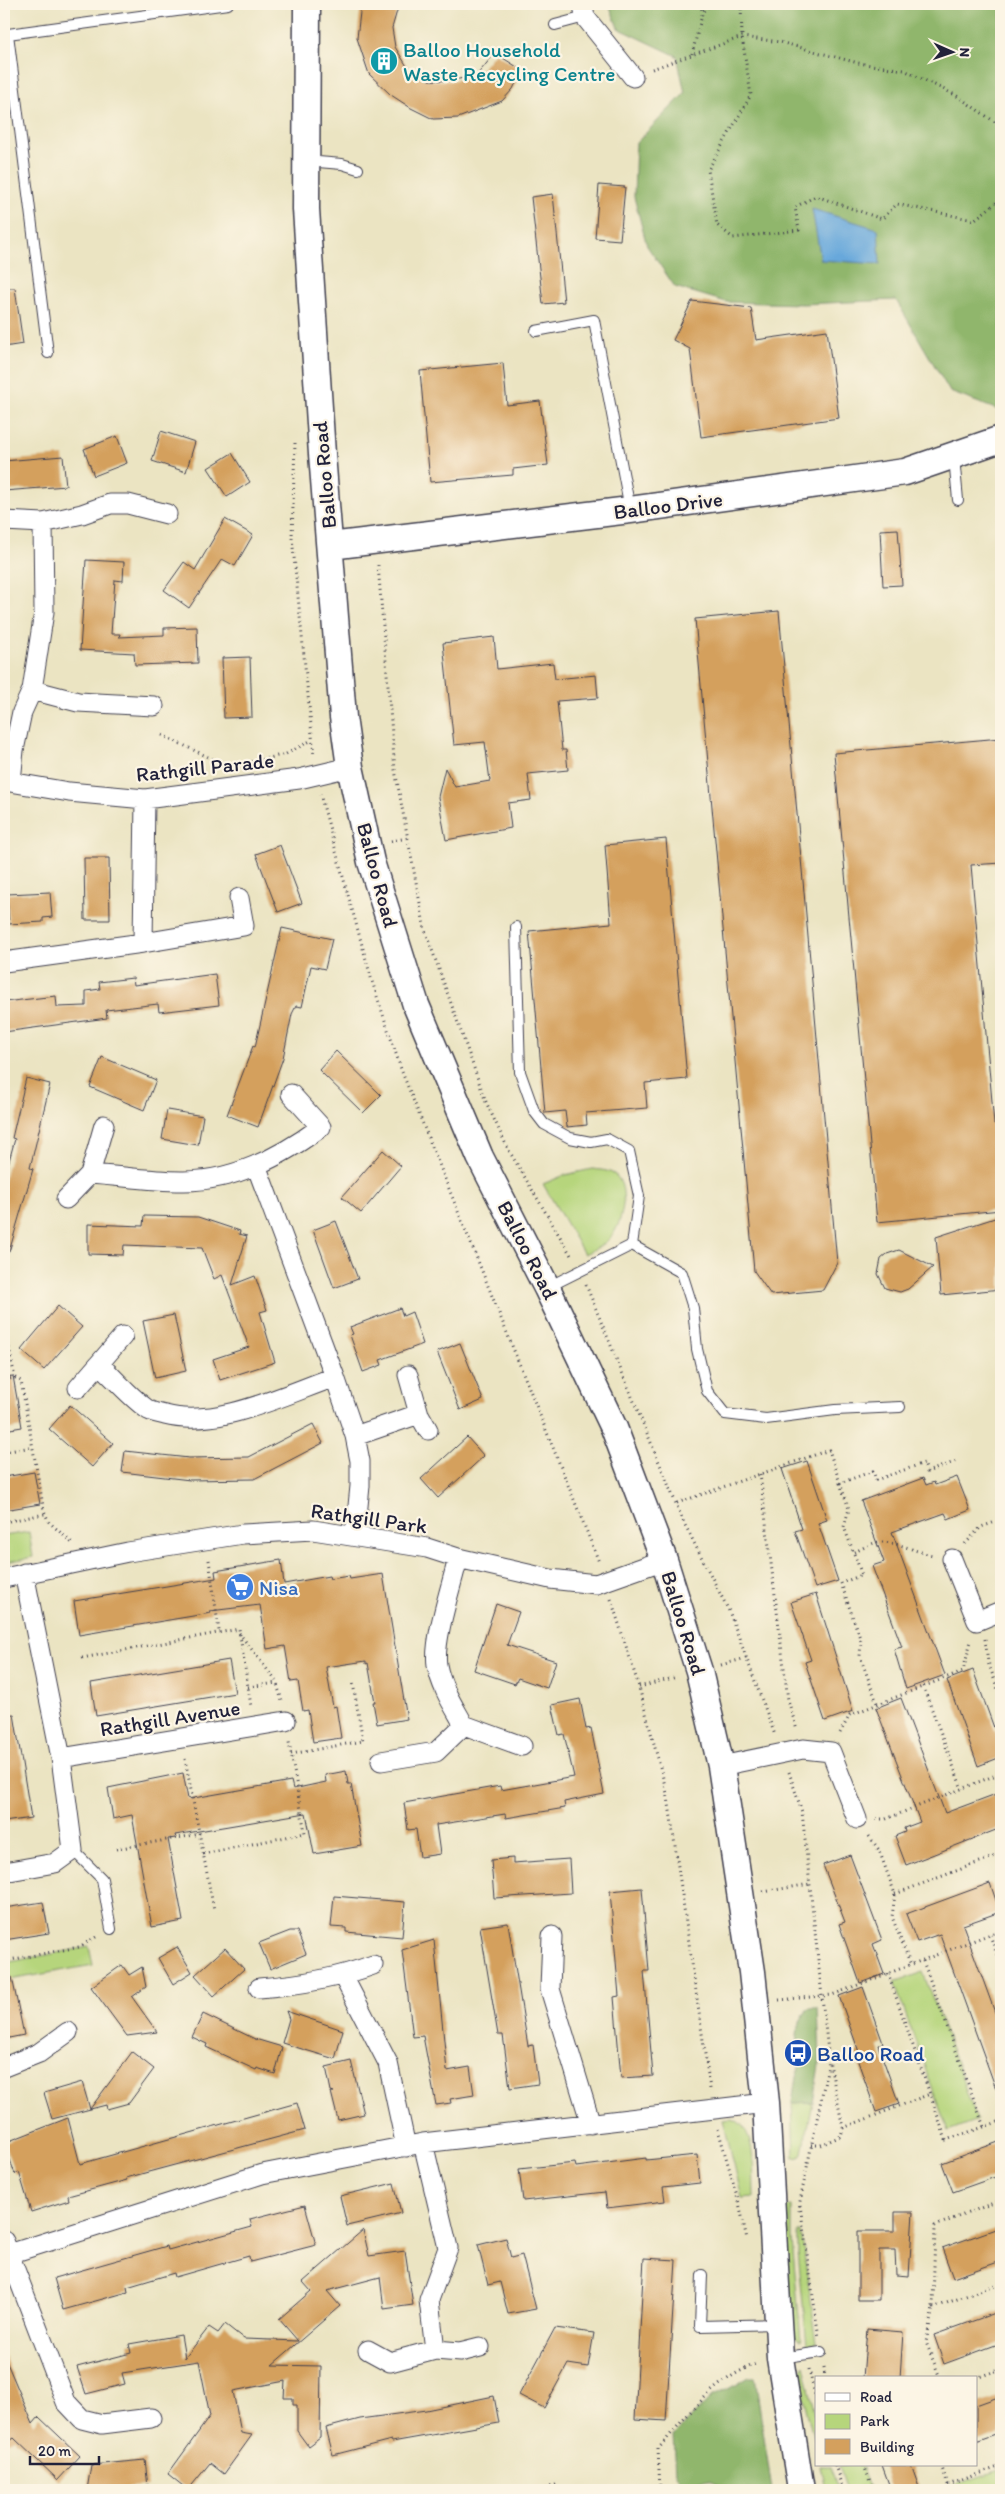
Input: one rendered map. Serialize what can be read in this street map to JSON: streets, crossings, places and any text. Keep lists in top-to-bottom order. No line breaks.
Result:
{"streets":{"street":["Balloo Road","Balloo Drive","Rathgill Parade","Rathgill Park","Rathgill Avenue"]},"crossings":[["Balloo Road","Balloo Drive"],["Balloo Road","Rathgill Parade"],["Balloo Road","Rathgill Park"]],"places":{"building":["Balloo Household Waste Recycling Centre"],"supermarket":["Nisa"],"bus stop":["Balloo Road"]},"legend":["Road","Park","Building"],"scale_bar":"20 m","north":"right"}
